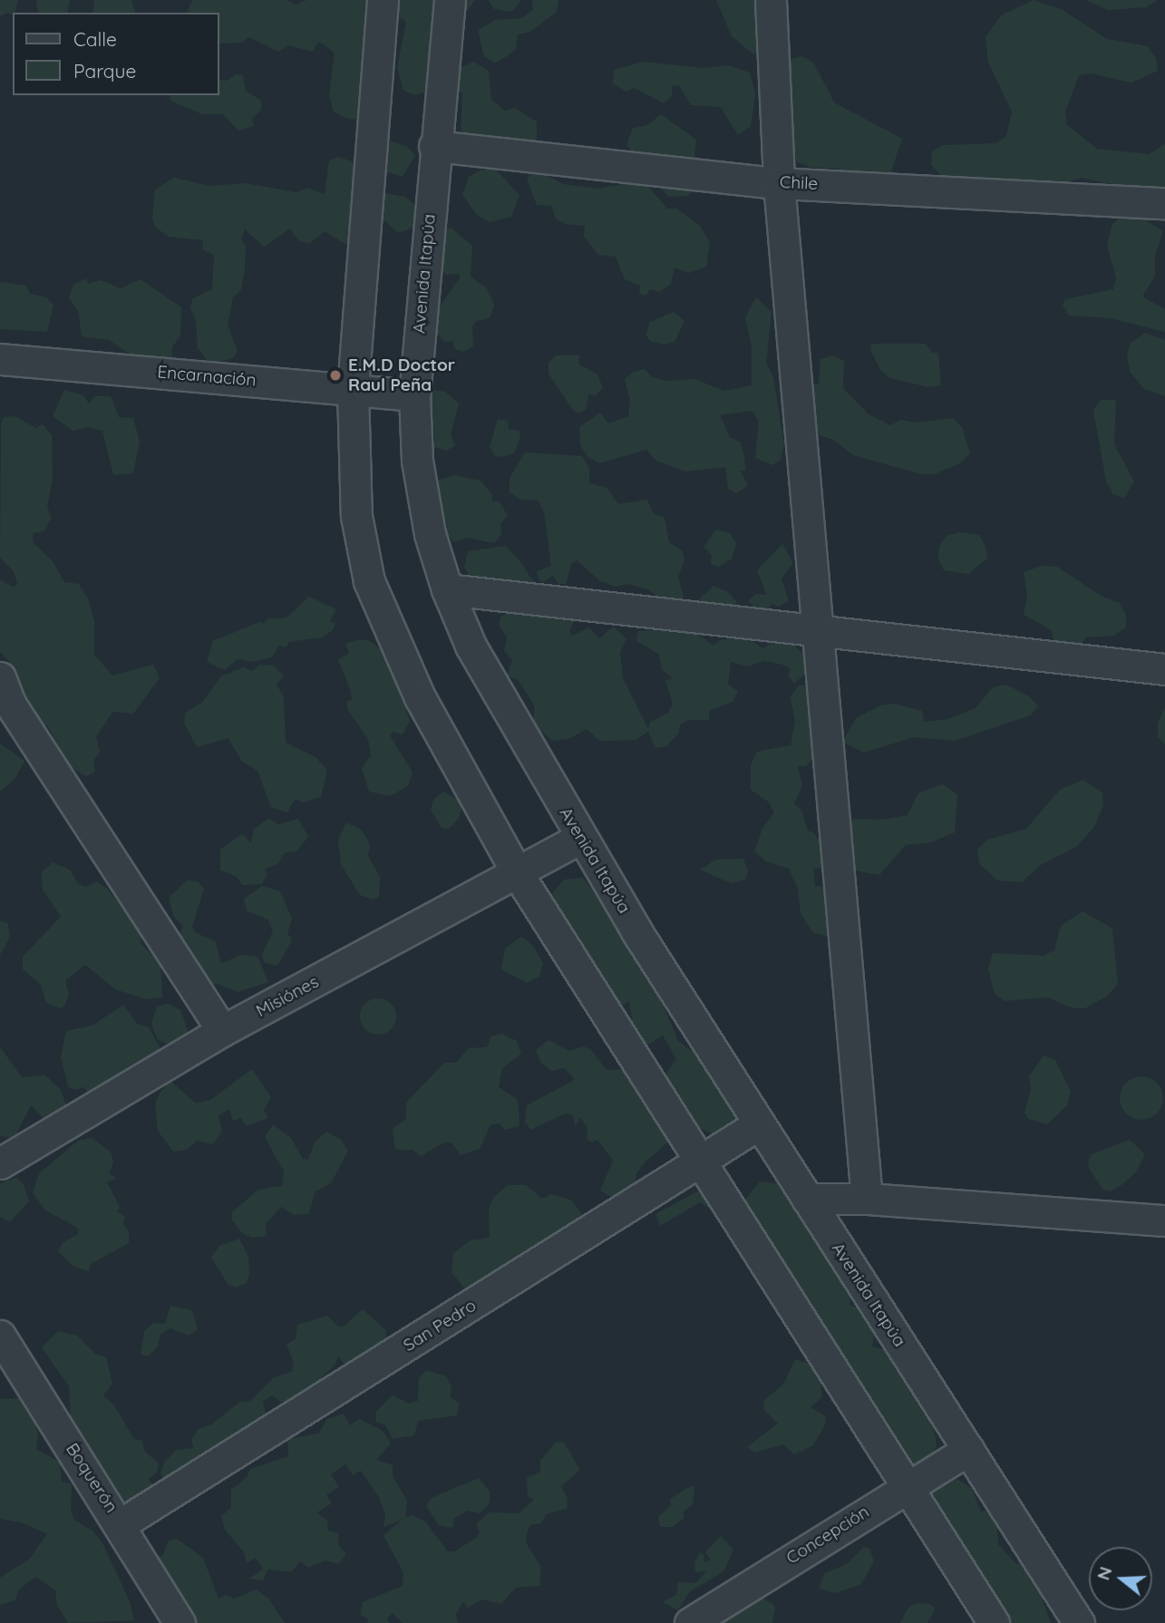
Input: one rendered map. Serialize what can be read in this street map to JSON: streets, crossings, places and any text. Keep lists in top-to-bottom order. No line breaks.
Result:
{"streets":{"street":["Chile","Avenida Itapúa","Encarnación","Misiónes","San Pedro","Boquerón","Concepción"]},"crossings":[["Chile","Avenida Itapúa"],["Avenida Itapúa","Encarnación"],["Avenida Itapúa","Misiónes"],["Avenida Itapúa","San Pedro"],["Avenida Itapúa","Concepción"],["San Pedro","Boquerón"]],"places":["E.M.D Doctor Raul Peña"],"legend":["Calle","Parque"],"north":"left"}
